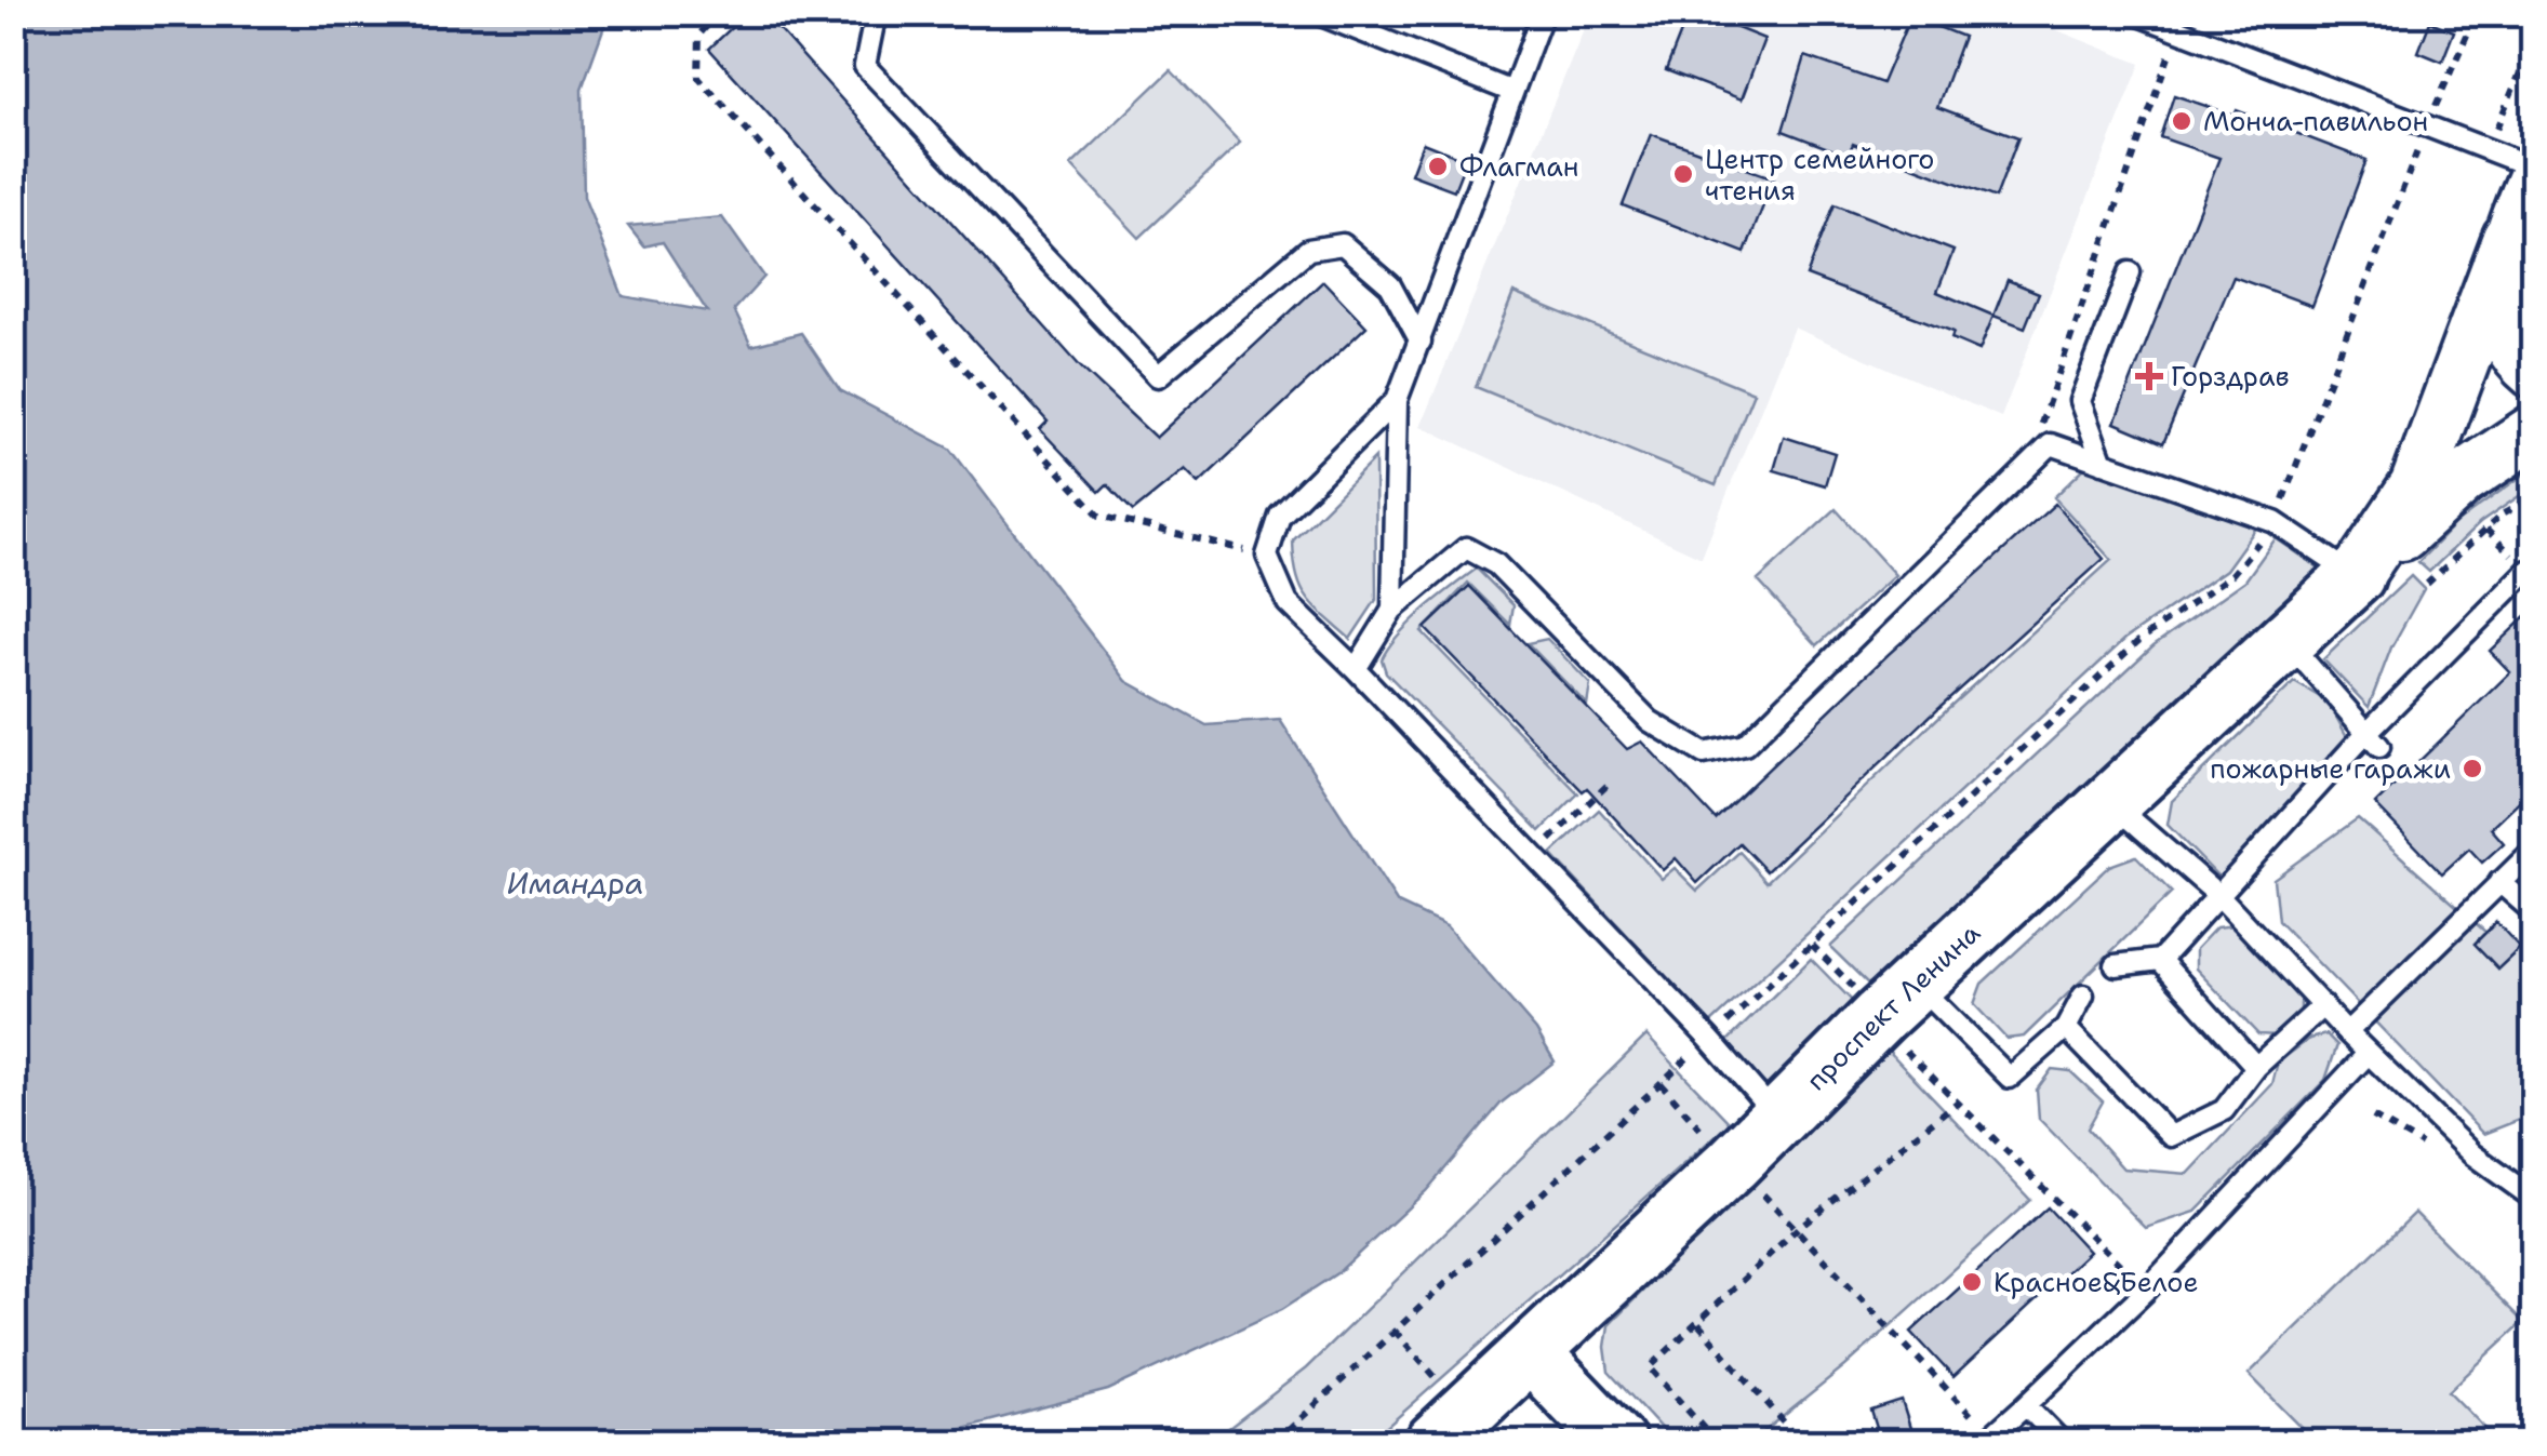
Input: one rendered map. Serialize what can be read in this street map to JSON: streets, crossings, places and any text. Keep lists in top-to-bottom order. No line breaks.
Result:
{"streets":{"main road":["проспект Ленина"]},"water":["Имандра"],"places":{"other":["Монча-павильон","Флагман","Центр семейного чтения","пожарные гаражи","Красное&Белое"],"health":["Горздрав"]}}
